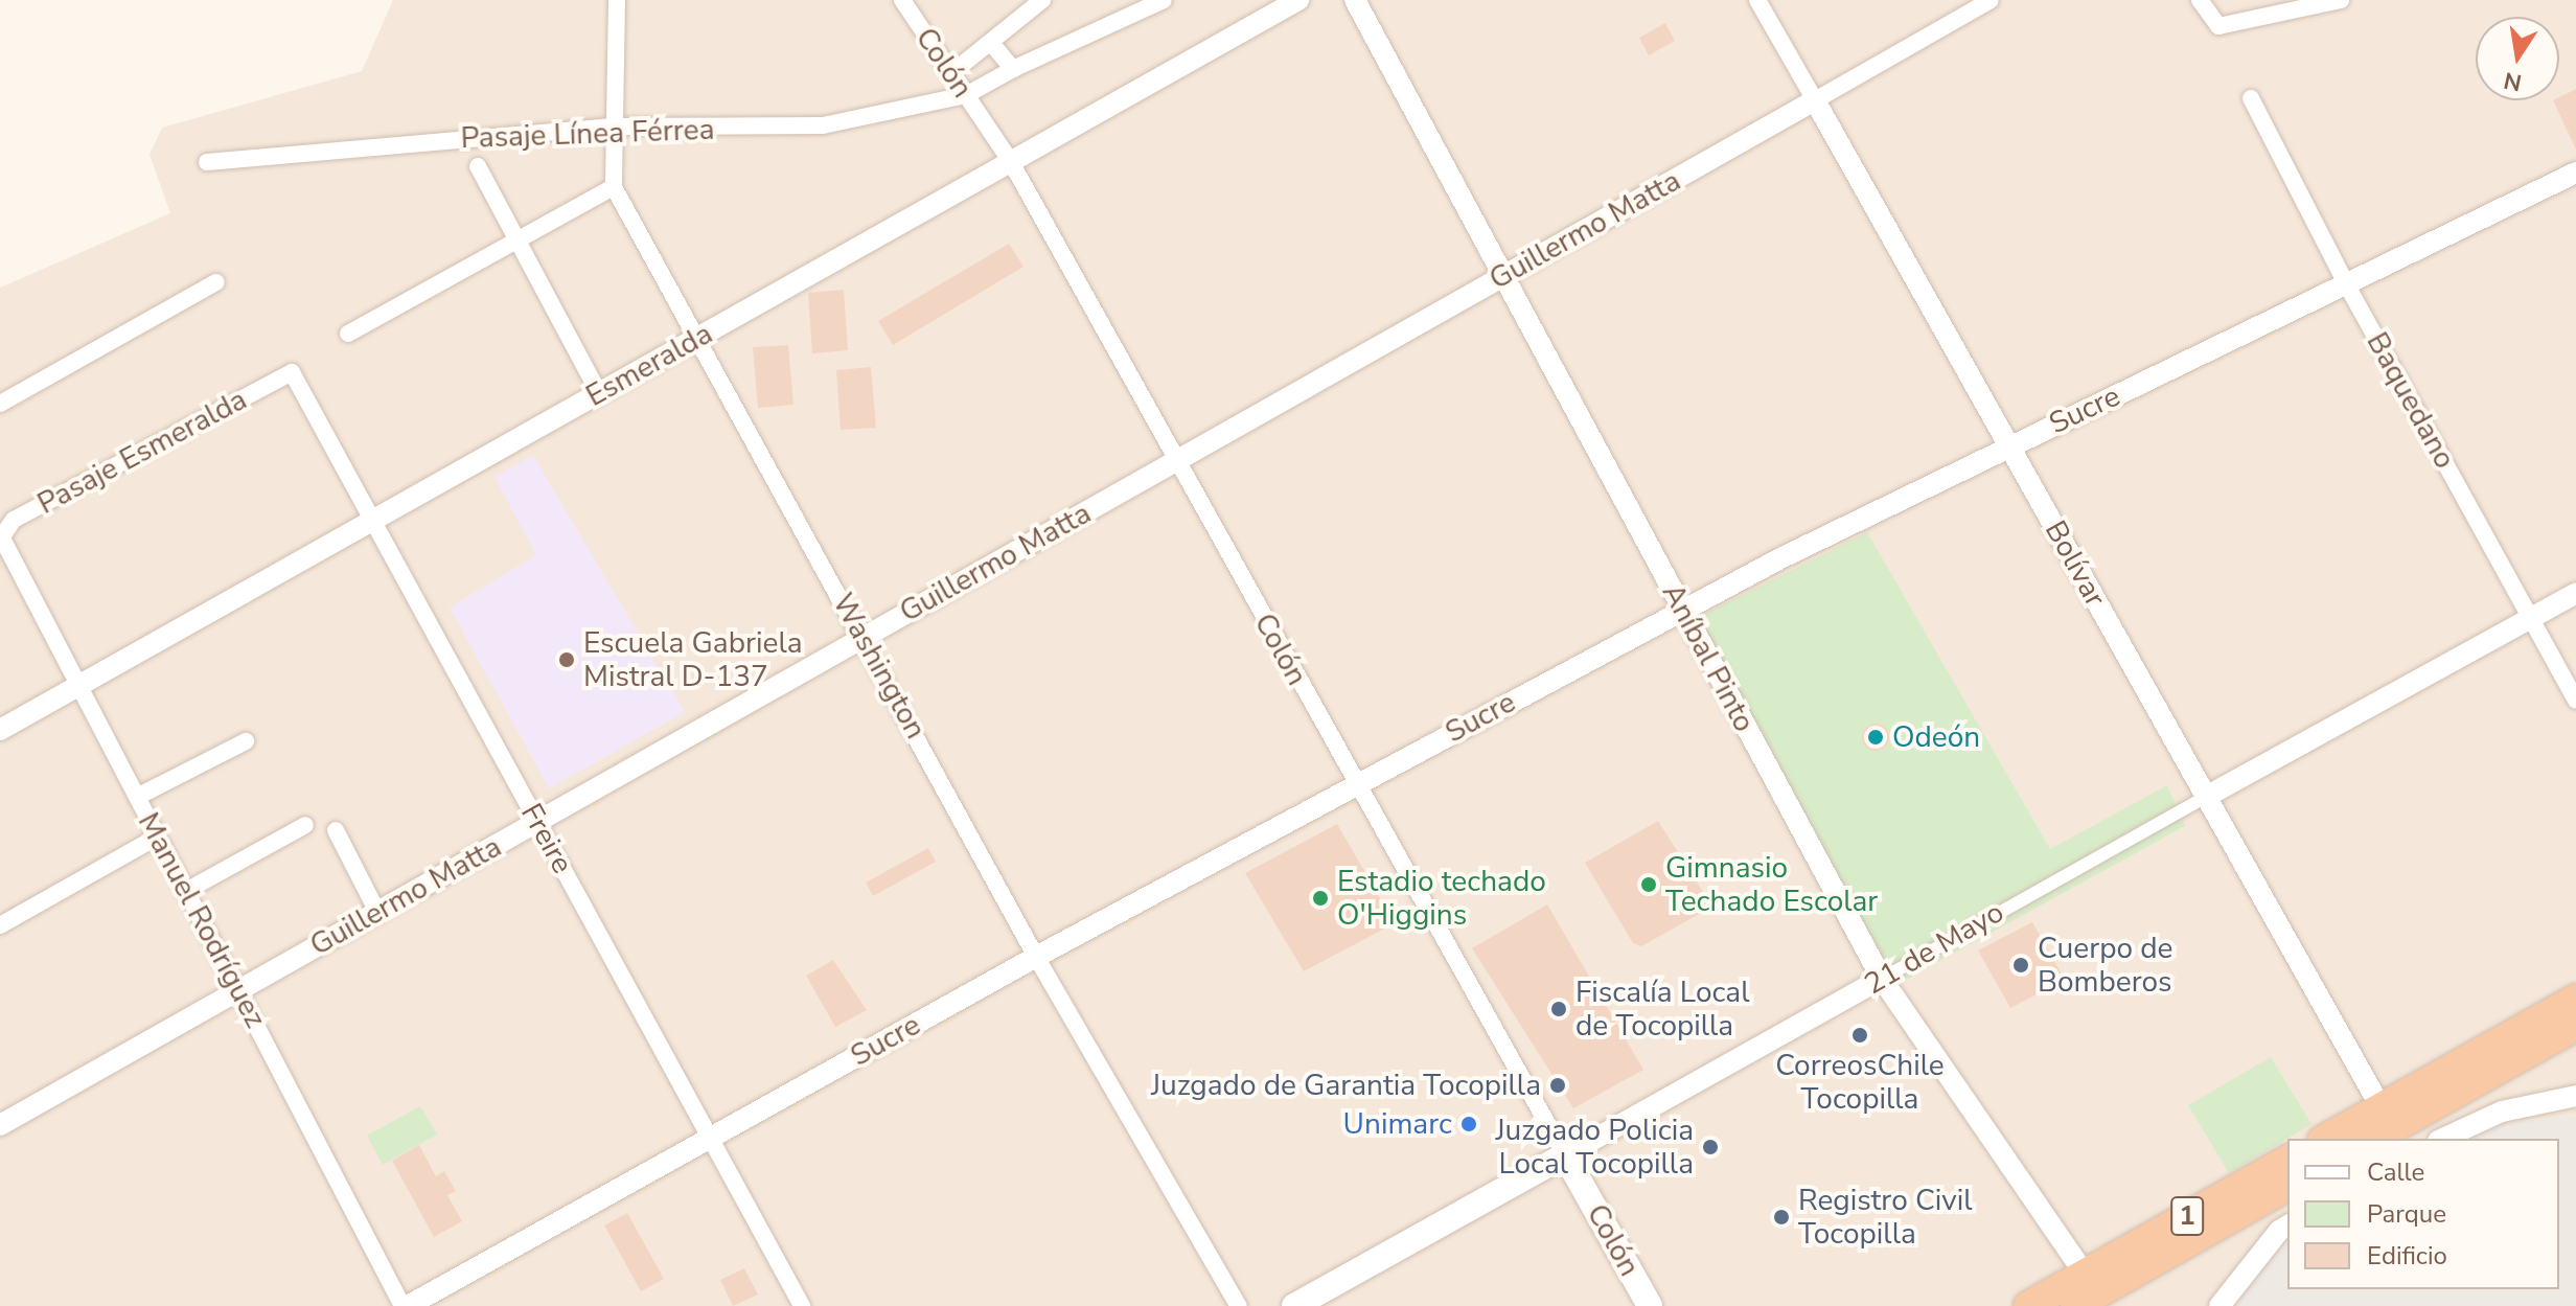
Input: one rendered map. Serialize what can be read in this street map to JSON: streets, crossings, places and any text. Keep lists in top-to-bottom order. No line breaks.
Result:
{"streets":{"highway":["1"],"main road":["Colón","21 de Mayo"],"street":["Pasaje Línea Férrea","Guillermo Matta","Esmeralda","Baquedano","Sucre","Pasaje Esmeralda","Bolívar","Aníbal Pinto","Washington","Freire","Manuel Rodríguez"]},"crossings":[["Colón","Pasaje Línea Férrea"],["Colón","Guillermo Matta"],["Colón","Esmeralda"],["Colón","Sucre"],["Colón","21 de Mayo"],["Pasaje Línea Férrea","Washington"],["Guillermo Matta","Bolívar"],["Guillermo Matta","Aníbal Pinto"],["Guillermo Matta","Washington"],["Guillermo Matta","Freire"],["Guillermo Matta","Manuel Rodríguez"],["Esmeralda","Washington"],["Esmeralda","Freire"],["Esmeralda","Manuel Rodríguez"],["Baquedano","Sucre"],["Baquedano","21 de Mayo"],["Sucre","Bolívar"],["Sucre","Aníbal Pinto"],["Sucre","Washington"],["Sucre","Freire"],["Sucre","Manuel Rodríguez"],["Pasaje Esmeralda","Freire"],["Pasaje Esmeralda","Manuel Rodríguez"],["Bolívar","21 de Mayo"],["Aníbal Pinto","21 de Mayo"],["Aníbal Pinto","1"]],"places":["Escuela Gabriela Mistral D-137","Odeón","Gimnasio Techado Escolar","Estadio techado O'Higgins","Cuerpo de Bomberos","Fiscalía Local de Tocopilla","CorreosChile Tocopilla","Juzgado de Garantia Tocopilla","Unimarc","Juzgado Policia Local Tocopilla","Registro Civil Tocopilla"],"legend":["Calle","Parque","Edificio"],"north":"bottom"}
